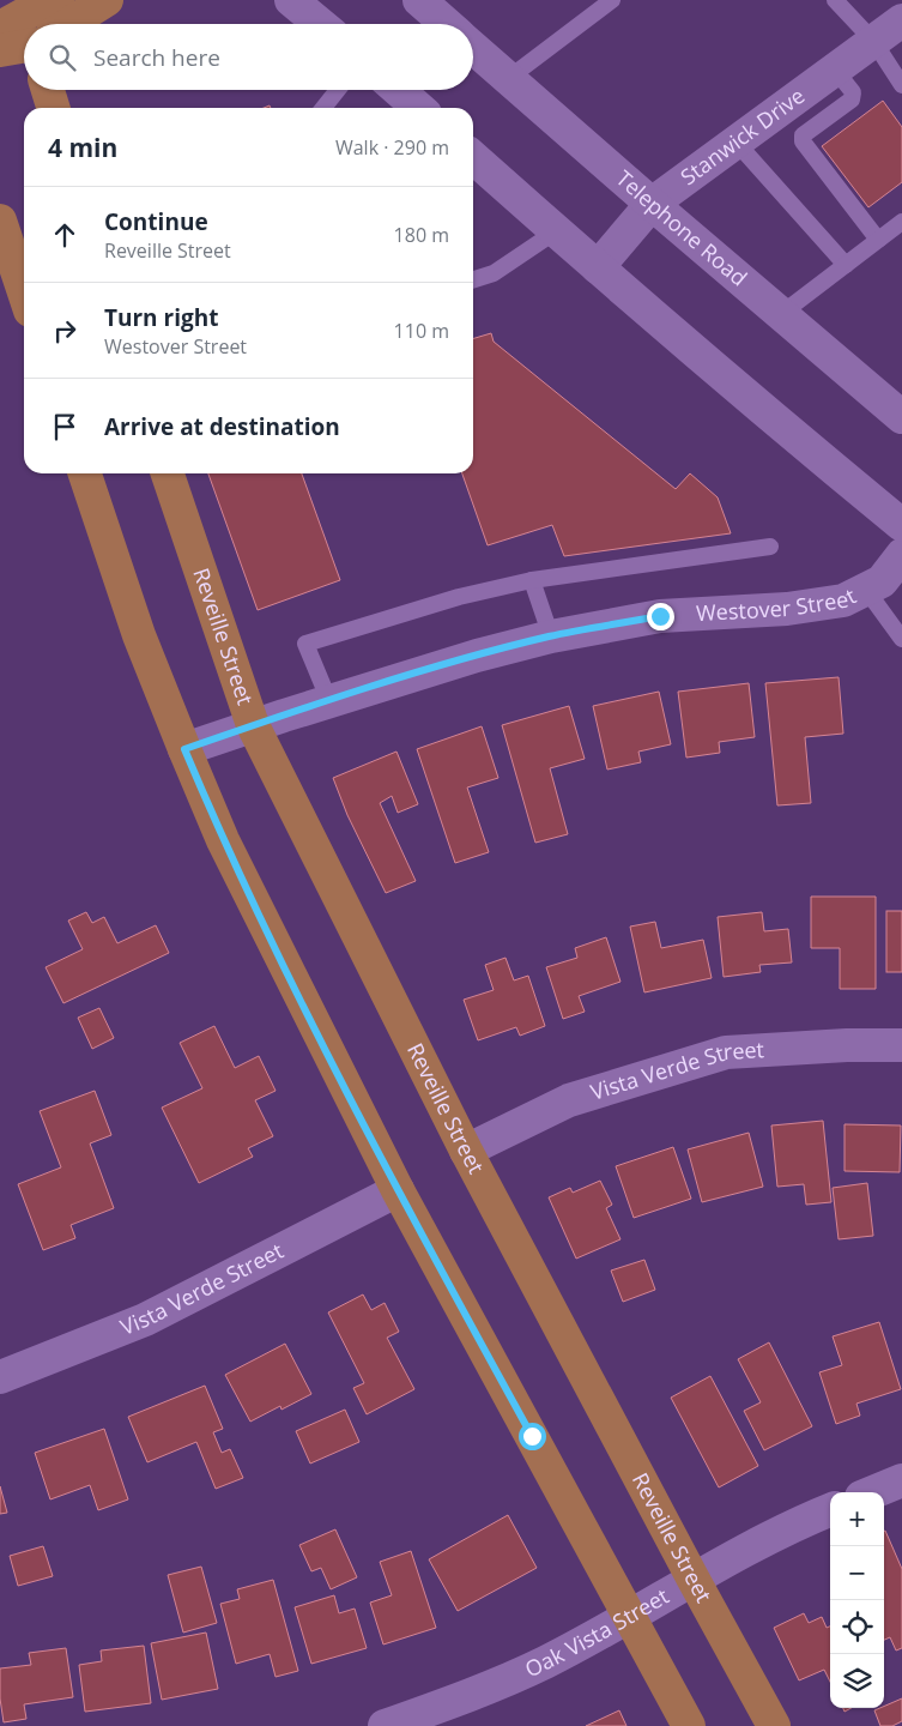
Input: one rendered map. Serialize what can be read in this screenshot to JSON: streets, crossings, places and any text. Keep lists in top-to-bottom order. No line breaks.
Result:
{"streets":{"main road":["Reveille Street"],"street":["Stanwick Drive","Telephone Road","Westover Street","Vista Verde Street","Oak Vista Street"]},"crossings":[["Stanwick Drive","Telephone Road"],["Westover Street","Reveille Street"],["Reveille Street","Vista Verde Street"],["Reveille Street","Oak Vista Street"]],"page":{"search":"Search here","heading":["4 min","Walk · 290 m"],"list":[["Continue","Reveille Street","180 m"],["Turn right","Westover Street","110 m"],"Arrive at destination"],"map_buttons":["+","−"]}}
